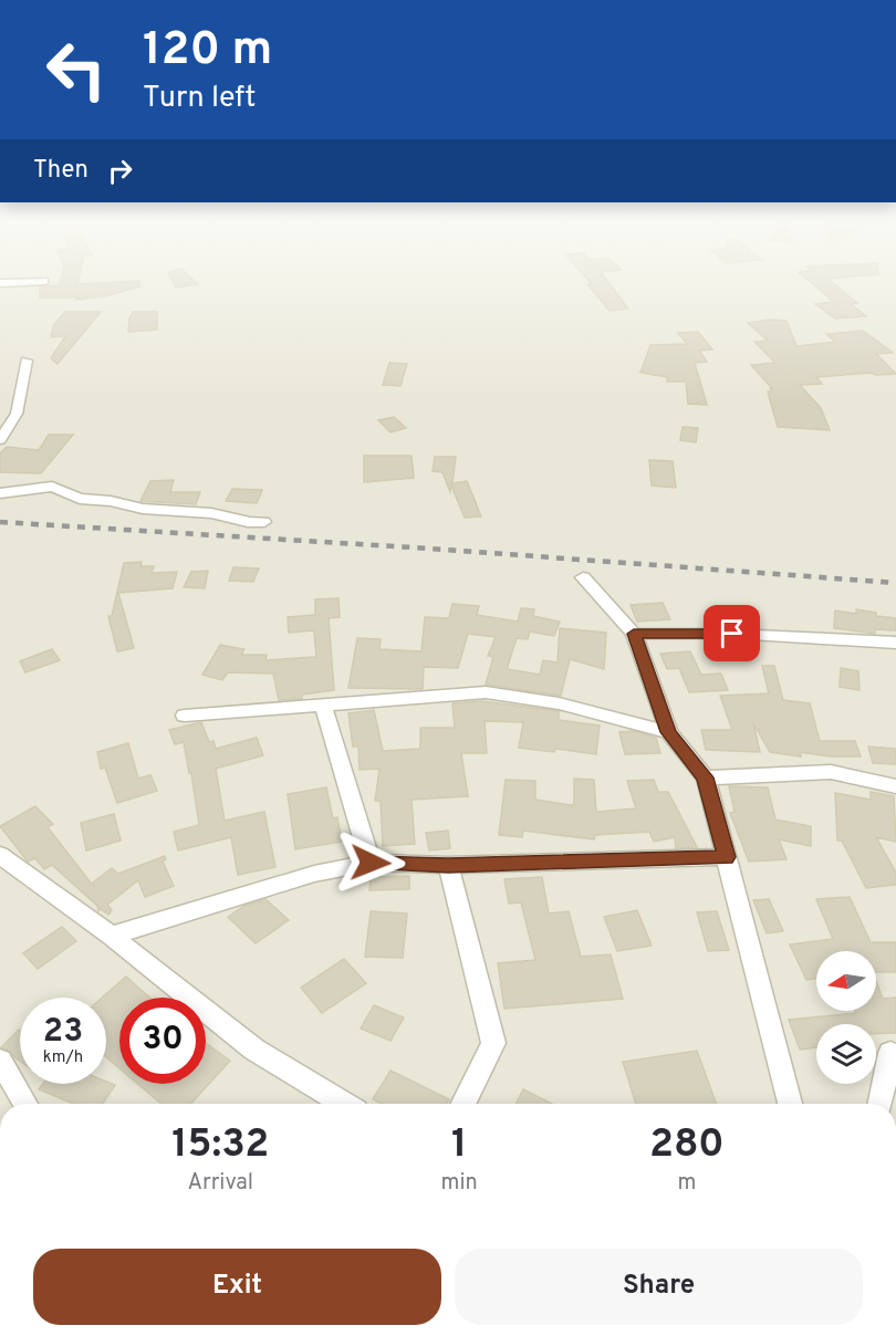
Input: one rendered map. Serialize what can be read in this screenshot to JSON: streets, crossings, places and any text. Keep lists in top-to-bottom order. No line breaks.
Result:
{"north":"left","page":{"turn":["120 m","Turn left"],"then":"Then","speed":"23 km/h","limit":"30","eta":["15:32","Arrival","1","min","280","m"],"buttons":["Exit","Share"]}}
